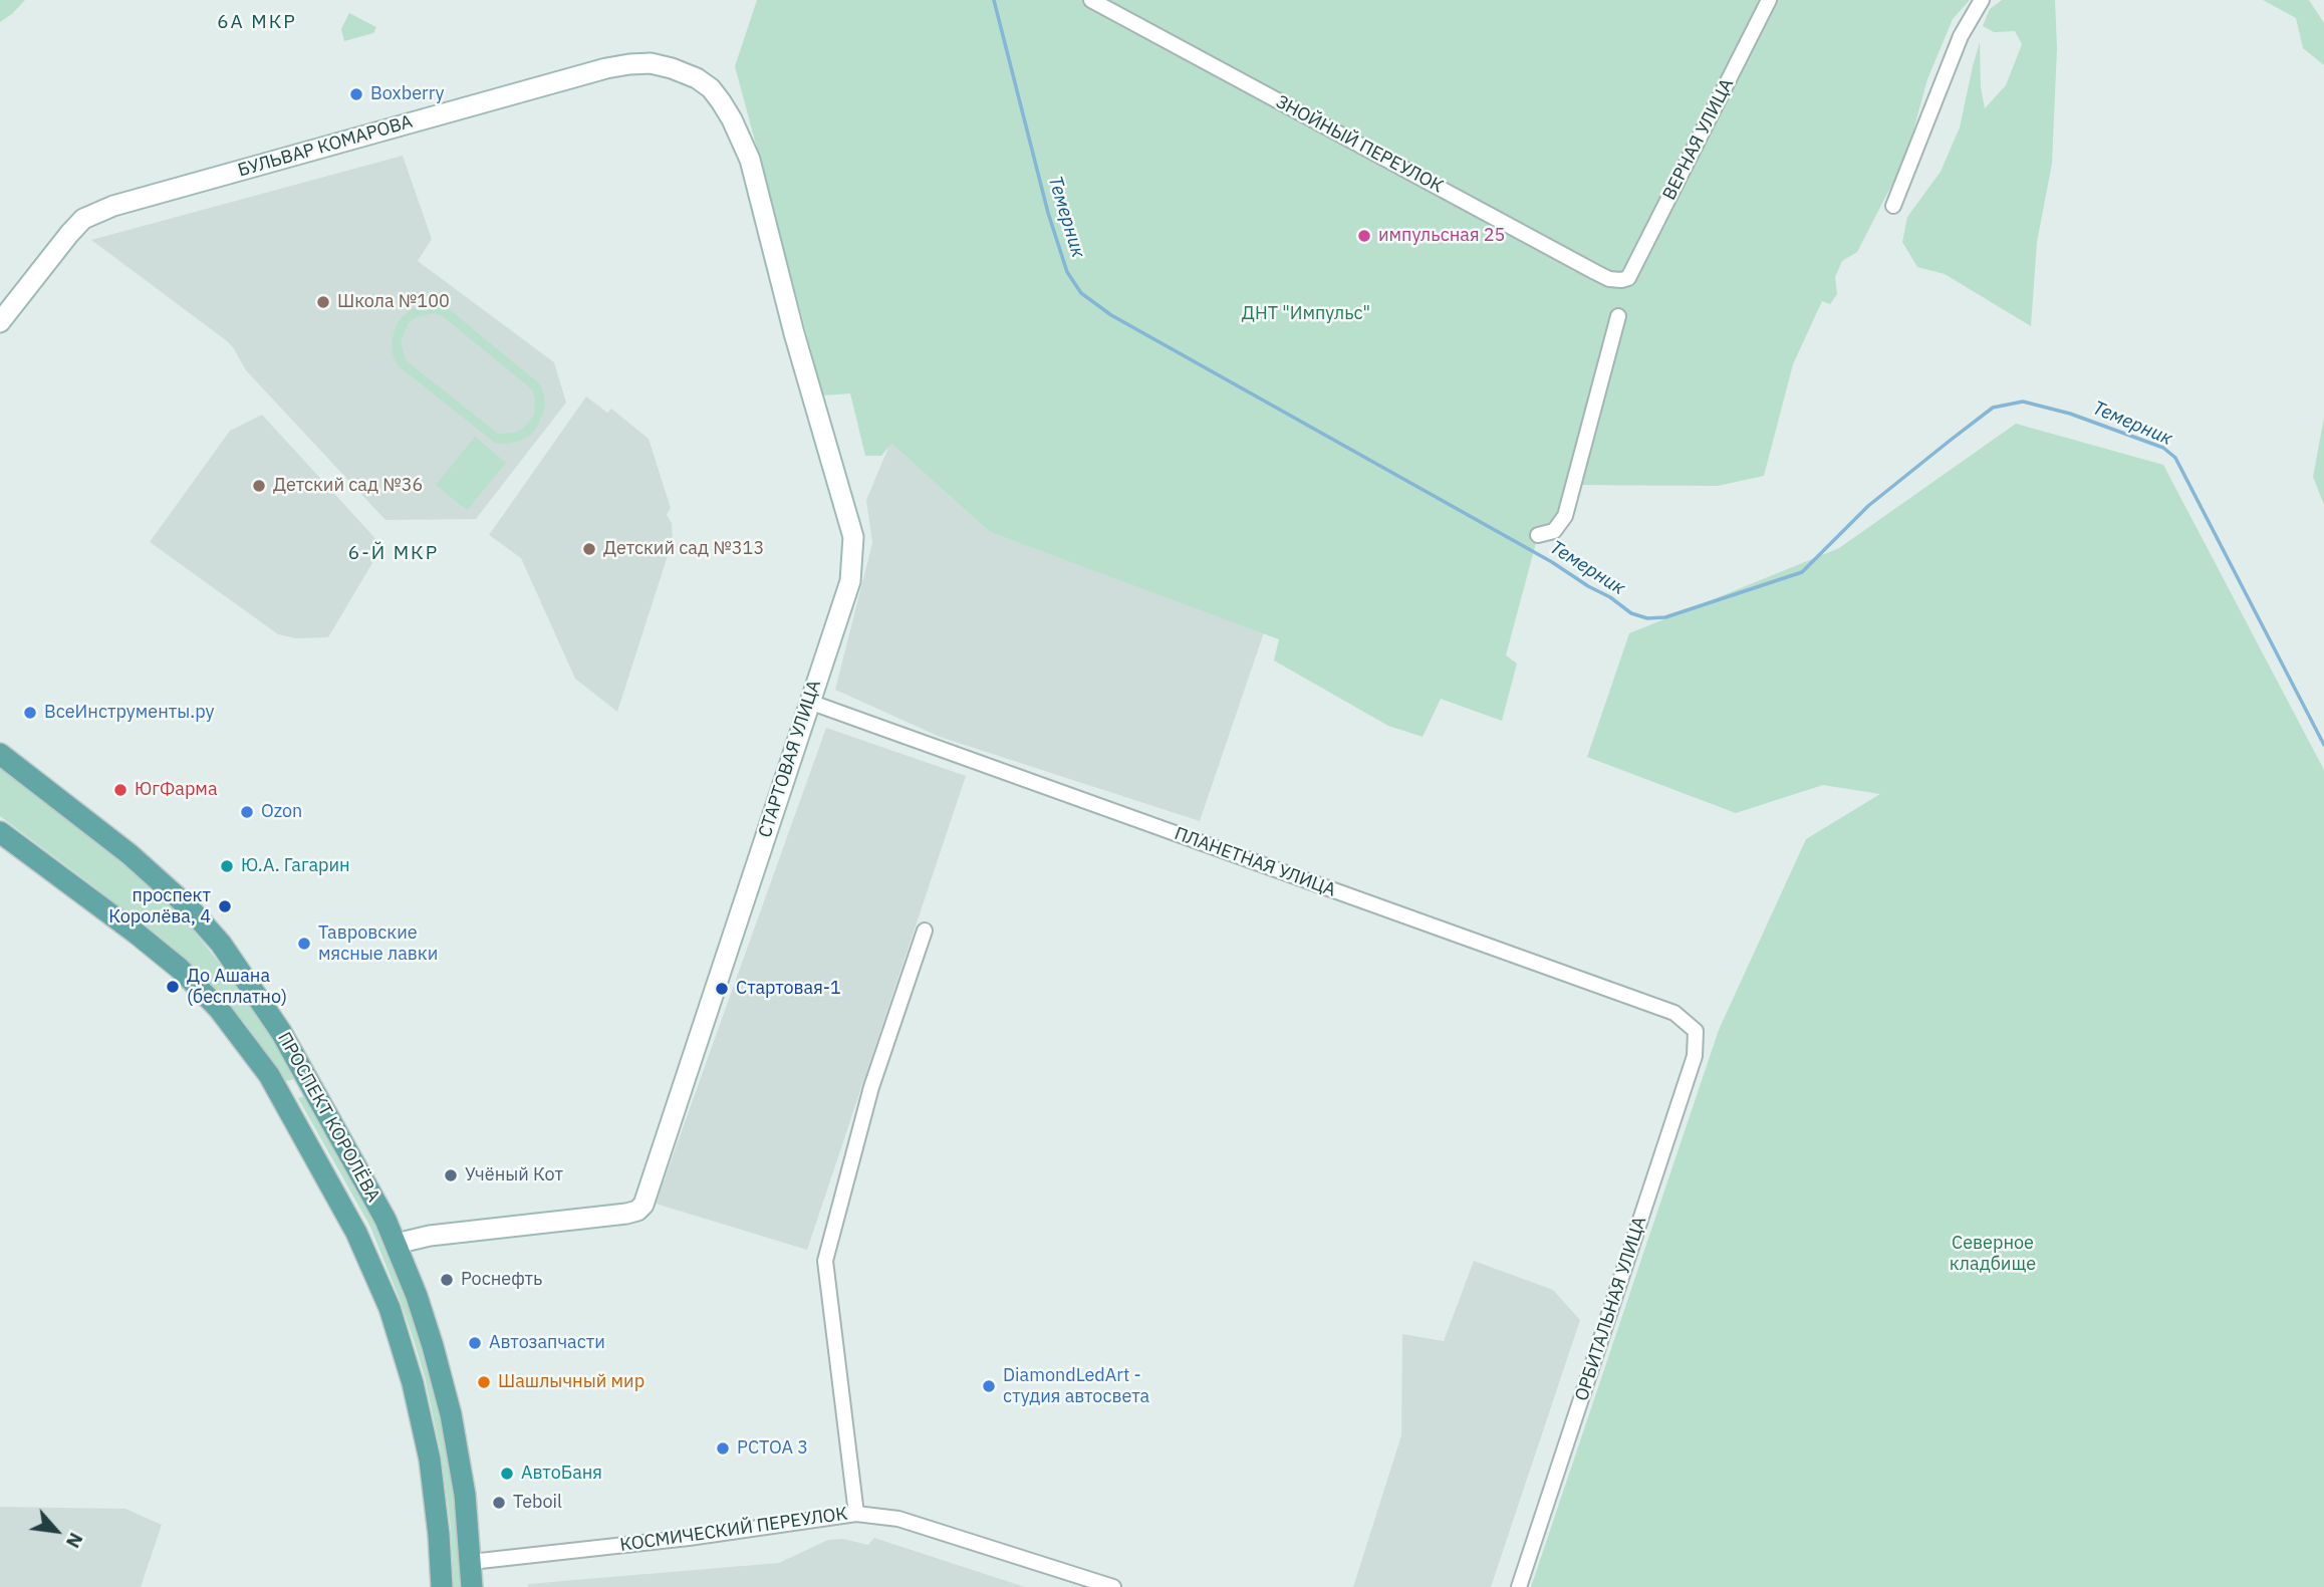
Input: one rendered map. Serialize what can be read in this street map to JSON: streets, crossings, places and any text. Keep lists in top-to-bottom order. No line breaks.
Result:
{"streets":{"main road":["ПРОСПЕКТ КОРОЛЁВА"],"street":["ВЕРНАЯ УЛИЦА","ЗНОЙНЫЙ ПЕРЕУЛОК","БУЛЬВАР КОМАРОВА","СТАРТОВАЯ УЛИЦА","ПЛАНЕТНАЯ УЛИЦА","ОРБИТАЛЬНАЯ УЛИЦА","КОСМИЧЕСКИЙ ПЕРЕУЛОК"]},"crossings":[["ВЕРНАЯ УЛИЦА","ЗНОЙНЫЙ ПЕРЕУЛОК"],["БУЛЬВАР КОМАРОВА","СТАРТОВАЯ УЛИЦА"],["СТАРТОВАЯ УЛИЦА","ПЛАНЕТНАЯ УЛИЦА"],["СТАРТОВАЯ УЛИЦА","ПРОСПЕКТ КОРОЛЁВА"],["ПЛАНЕТНАЯ УЛИЦА","ОРБИТАЛЬНАЯ УЛИЦА"],["ПРОСПЕКТ КОРОЛЁВА","КОСМИЧЕСКИЙ ПЕРЕУЛОК"]],"districts":["6А МКР","6-Й МКР"],"water":["Темерник"],"parks":["ДНТ \"Импульс\"","Северное кладбище"],"places":["Boxberry","импульсная 25","Школа №100","Детский сад №36","Детский сад №313","ВсеИнструменты.ру","ЮгФарма","Ozon","Ю.А. Гагарин","проспект Королёва, 4","Тавровские мясные лавки","До Ашана (бесплатно)","Стартовая-1","Учёный Кот","Роснефть","Автозапчасти","Шашлычный мир","DiamondLedArt - студия автосвета","РСТОА 3","АвтоБаня","Teboil"],"north":"bottom right"}
